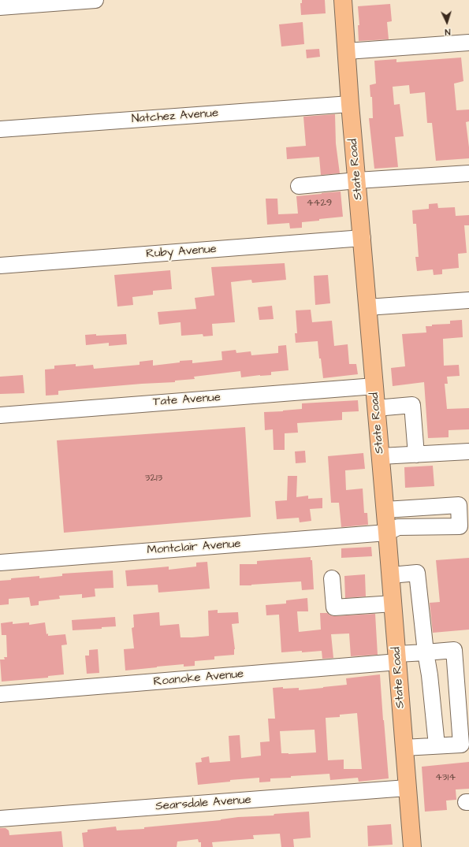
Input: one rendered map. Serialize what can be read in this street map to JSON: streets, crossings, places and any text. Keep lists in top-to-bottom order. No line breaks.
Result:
{"streets":{"main road":["State Road"],"street":["Natchez Avenue","Ruby Avenue","Tate Avenue","Montclair Avenue","Roanoke Avenue","Searsdale Avenue"]},"crossings":[["Natchez Avenue","State Road"],["State Road","Ruby Avenue"],["State Road","Tate Avenue"],["State Road","Montclair Avenue"],["State Road","Roanoke Avenue"],["State Road","Searsdale Avenue"]],"house_numbers":["4429","3213","4314"],"north":"bottom"}
